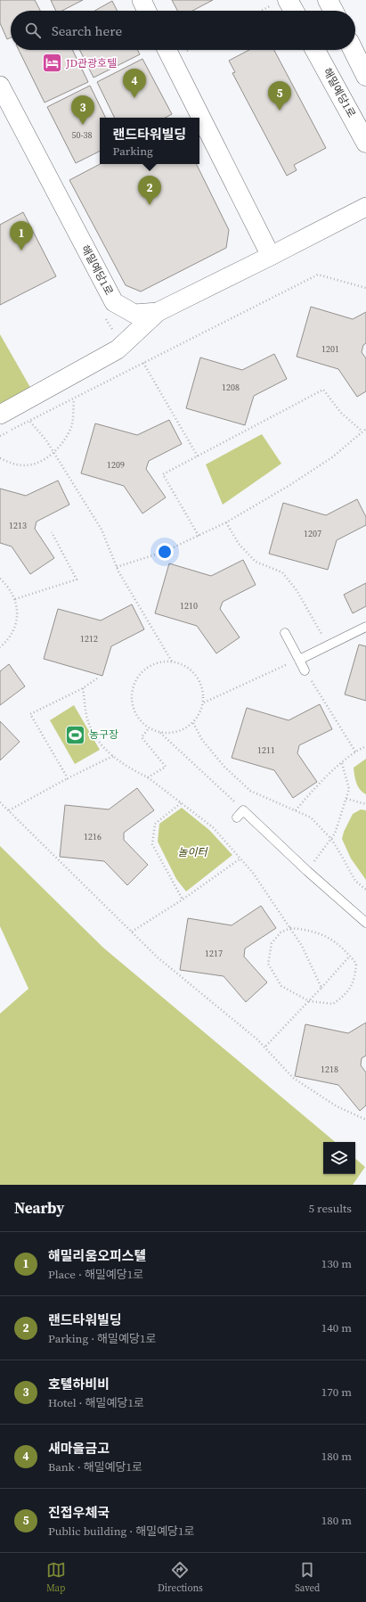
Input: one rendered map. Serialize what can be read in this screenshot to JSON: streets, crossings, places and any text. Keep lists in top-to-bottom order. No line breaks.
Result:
{"streets":{"street":["해밀예당1로"]},"parks":["놀이터"],"places":{"hotel":["JD관광호텔"],"sports":["농구장"]},"house_numbers":["50-38","1201","1208","1209","1213","1207","1210","1212","1211","1216","1217","1218"],"page":{"search":"Search here","pins":["4","5","3","2","1"],"popup":["랜드타워빌딩","Parking"],"heading":["Nearby","5 results"],"list":[{"mark":"1","name":"해밀리움오피스텔","note":"Place · 해밀예당1로","value":"130 m"},{"mark":"2","name":"랜드타워빌딩","note":"Parking · 해밀예당1로","value":"140 m"},{"mark":"3","name":"호텔하비비","note":"Hotel · 해밀예당1로","value":"170 m"},{"mark":"4","name":"새마을금고","note":"Bank · 해밀예당1로","value":"180 m"},{"mark":"5","name":"진접우체국","note":"Public building · 해밀예당1로","value":"180 m"}],"nav":["Map","Directions","Saved"]}}
